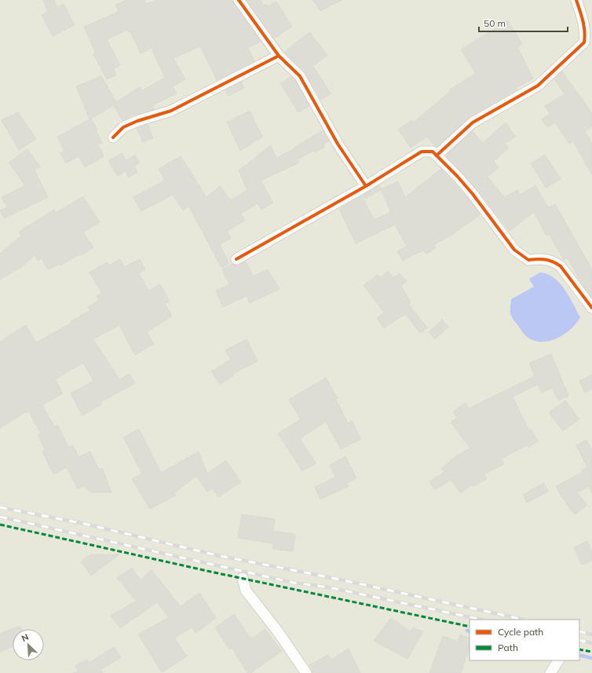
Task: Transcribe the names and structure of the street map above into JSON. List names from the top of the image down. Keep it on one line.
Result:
{"legend":["Cycle path","Path"],"scale_bar":"50 m","north":"top left"}
